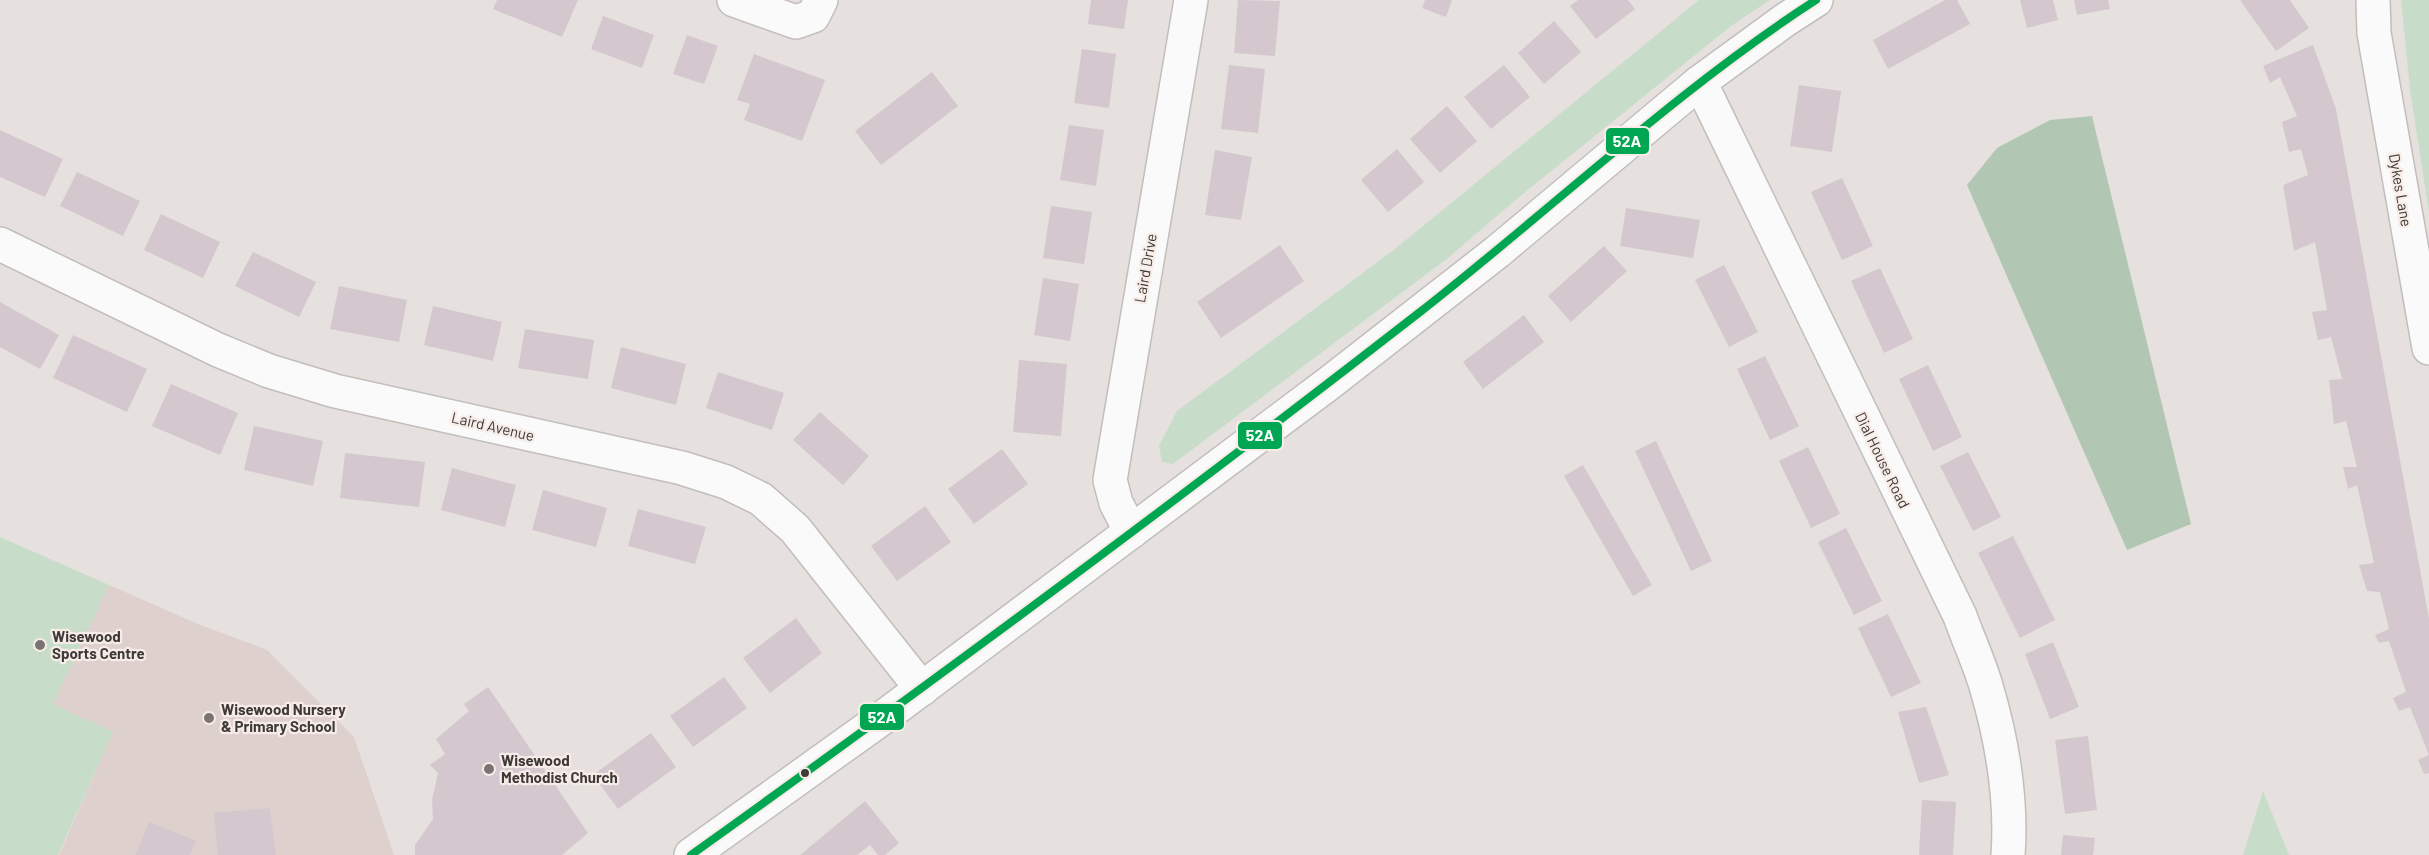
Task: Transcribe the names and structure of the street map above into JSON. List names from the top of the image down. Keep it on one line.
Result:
{"streets":{"street":["Dykes Lane","Laird Drive","Laird Avenue","Dial House Road"]},"places":["Wisewood Sports Centre","Wisewood Nursery & Primary School","Wisewood Methodist Church"],"lines":["transit line 52A"]}
